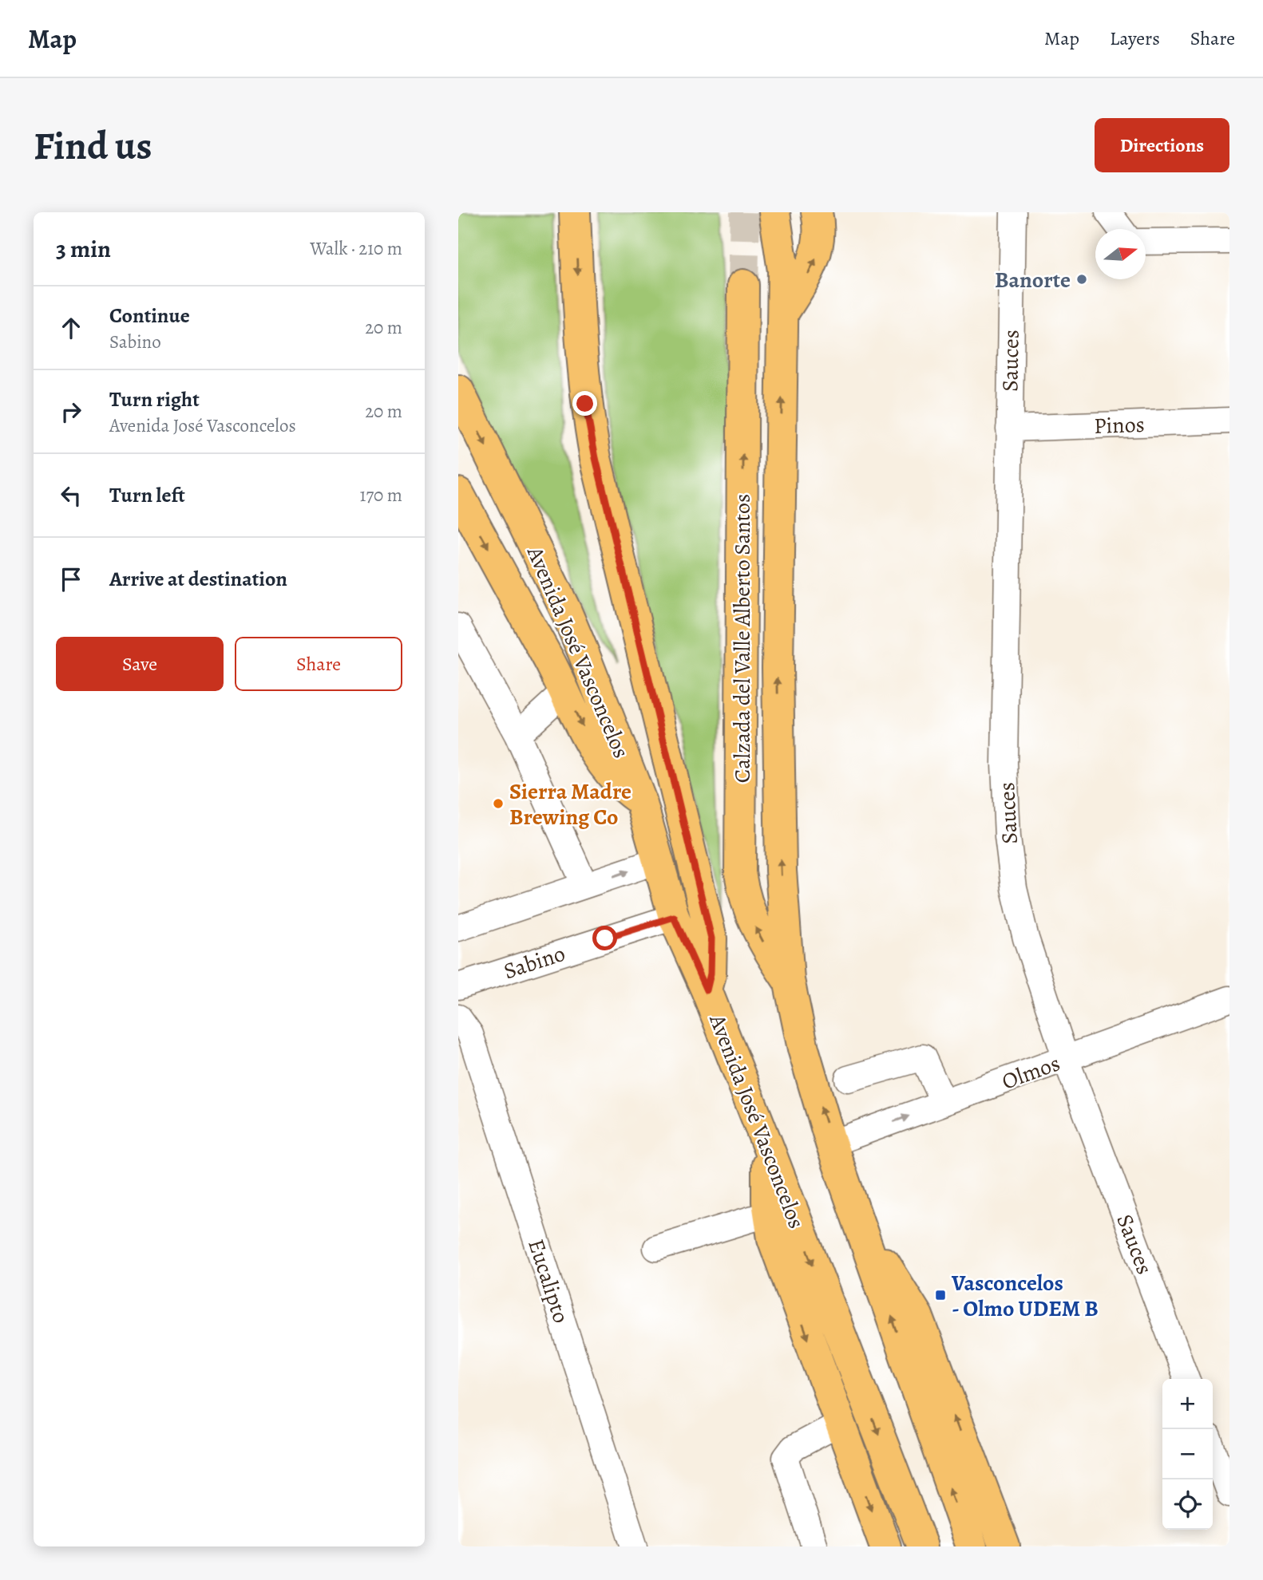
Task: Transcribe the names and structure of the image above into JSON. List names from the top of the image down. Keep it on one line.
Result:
{"streets":{"main road":["Calzada del Valle Alberto Santos","Avenida José Vasconcelos"],"street":["Sauces","Pinos","Sabino","Olmos","Eucalipto"]},"crossings":[["Sauces","Pinos"],["Sauces","Olmos"],["Avenida José Vasconcelos","Sabino"]],"places":{"other":["Banorte","Sierra Madre Brewing Co"],"transit":["Vasconcelos - Olmo UDEM B"]},"north":"right","page":{"header":"Map","nav":["Map","Layers","Share"],"buttons":["Directions",["Save","Share"]],"title":"Find us","heading":["3 min","Walk · 210 m"],"list":[["Continue","Sabino","20 m"],["Turn right","Avenida José Vasconcelos","20 m"],["Turn left","170 m"],"Arrive at destination"],"map_buttons":["+","−"]}}
